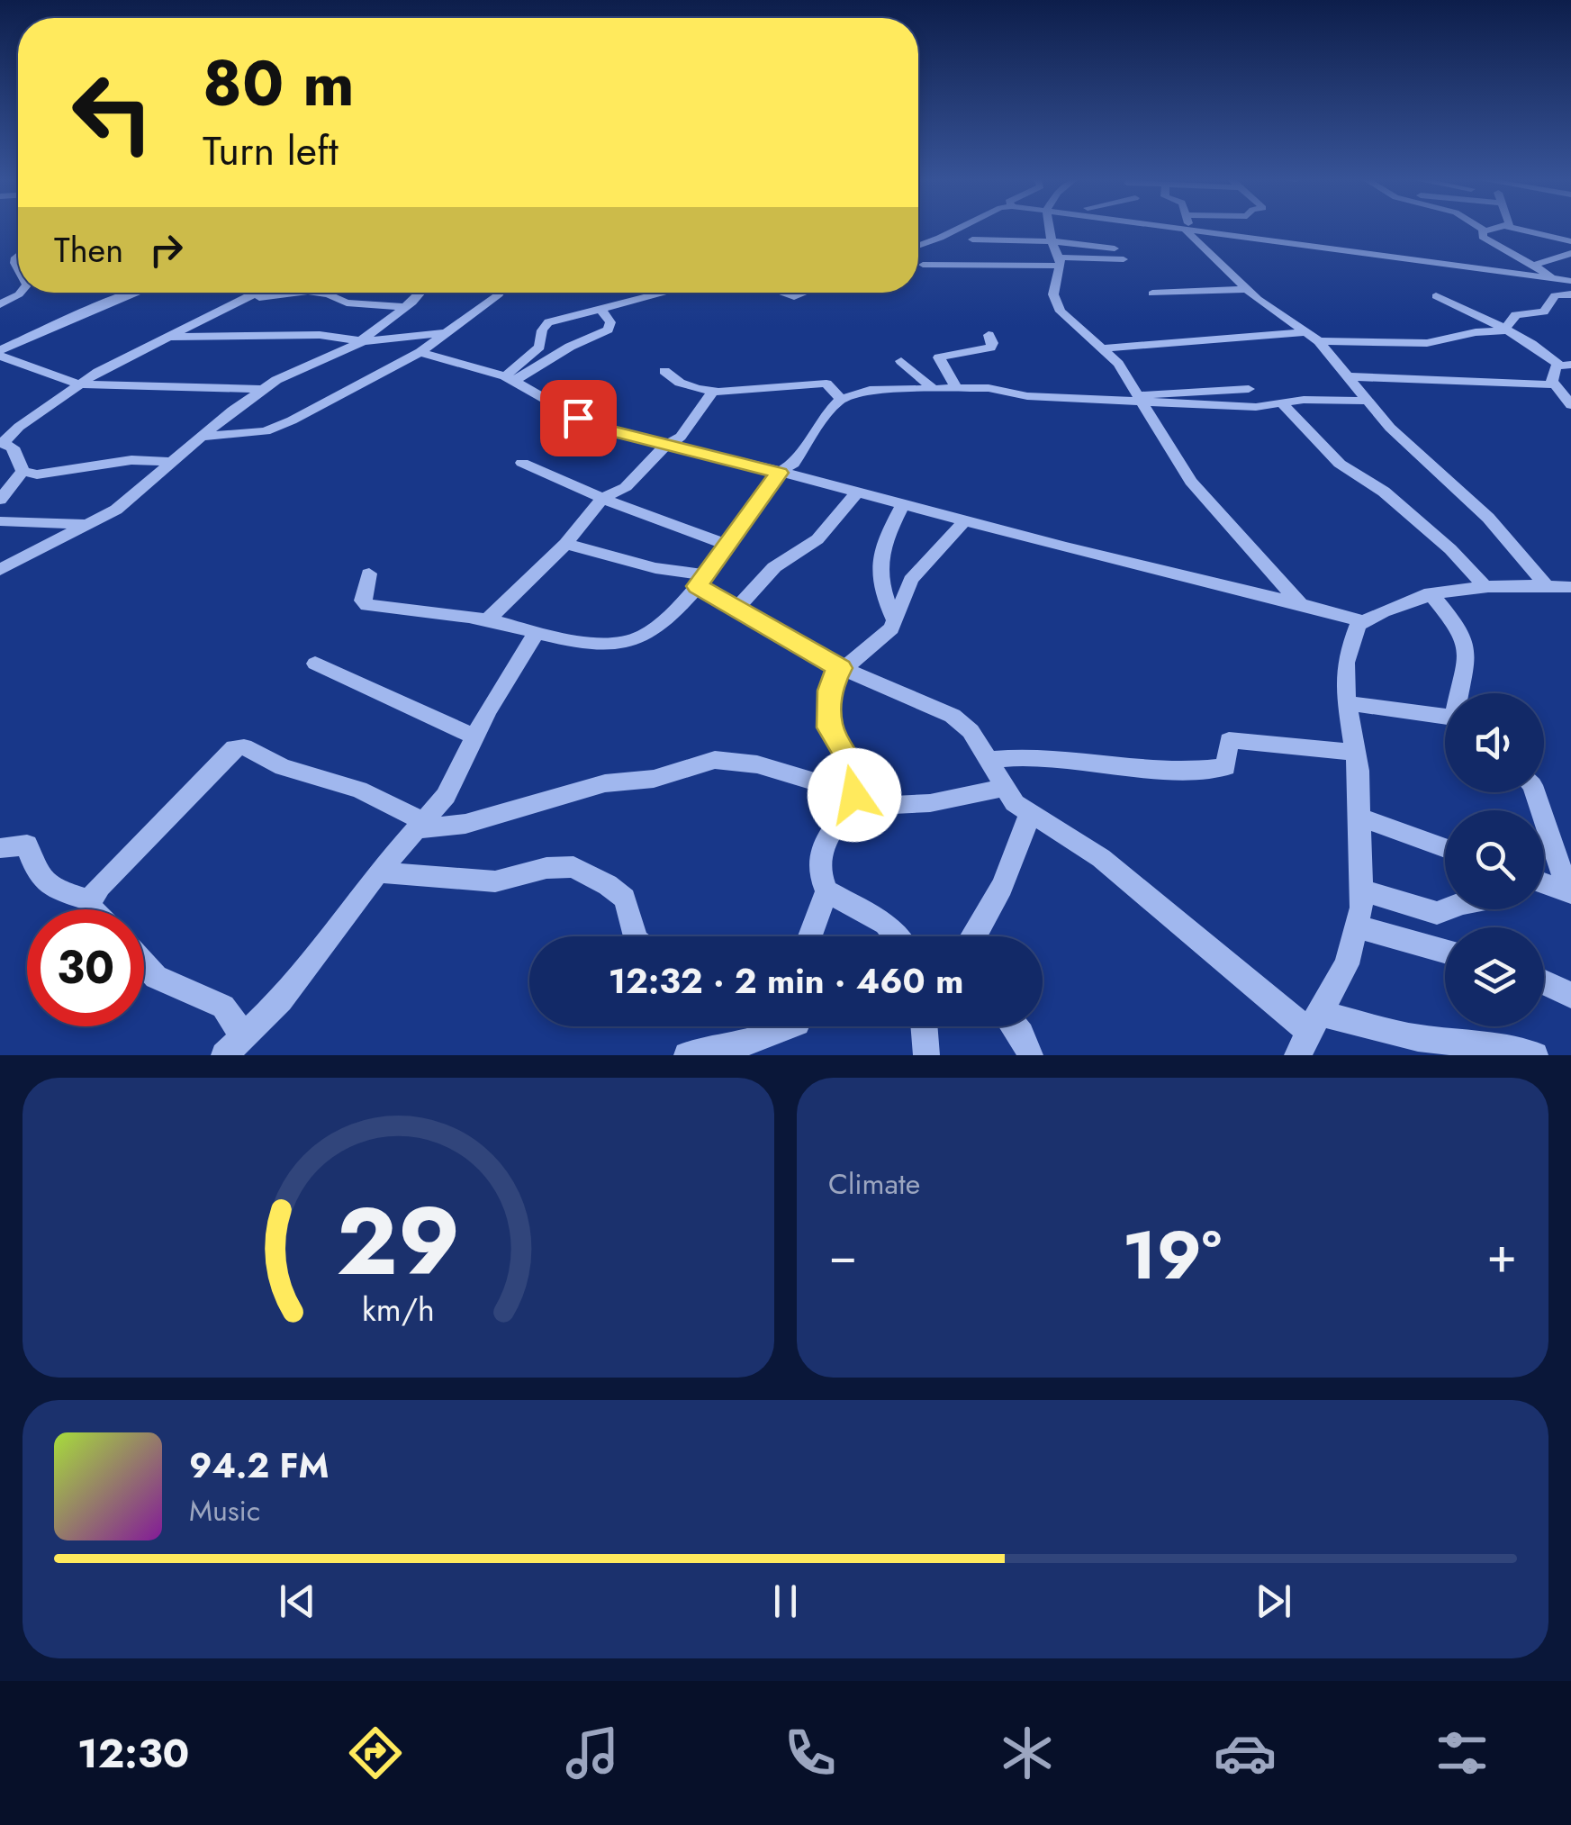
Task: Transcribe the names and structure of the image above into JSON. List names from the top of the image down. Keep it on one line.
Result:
{"page":{"turn":["80 m","Turn left"],"then":"Then","limit":"30","trip":"12:32 · 2 min · 460 m","tile":"Climate","heat":["−","19°","+"],"song":["94.2 FM","Music"],"tabs":"12:30","gauge":["29","km/h"]}}
